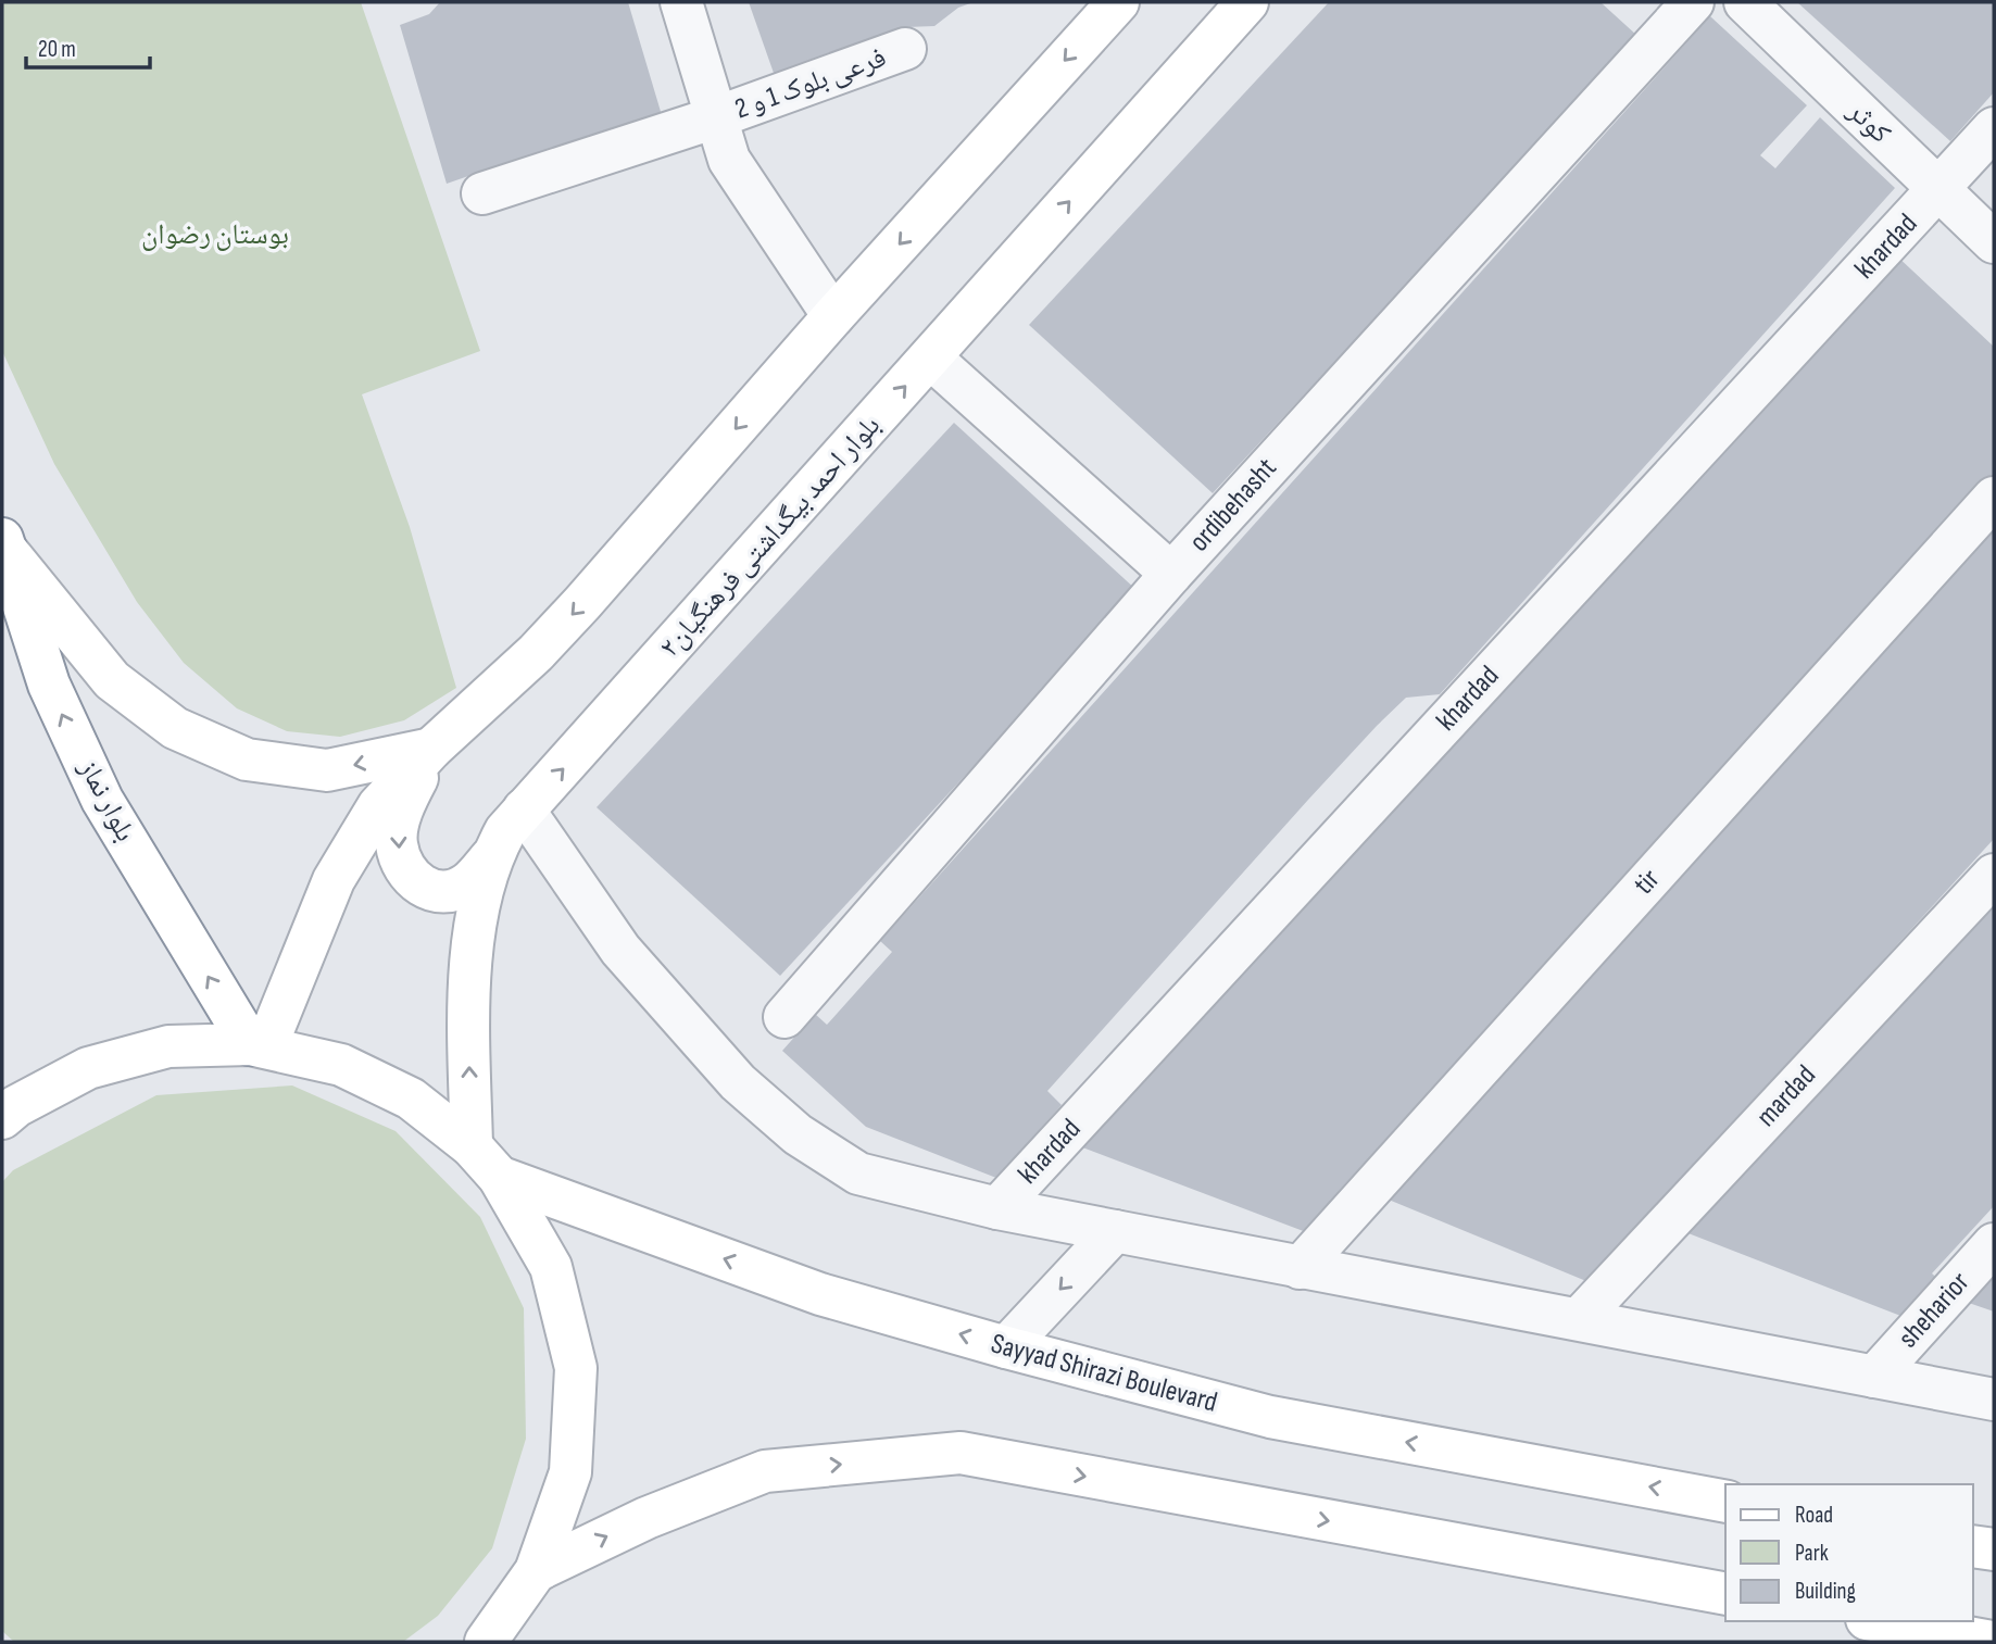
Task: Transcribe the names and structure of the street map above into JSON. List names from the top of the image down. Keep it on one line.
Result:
{"streets":{"main road":["بلوار احمد بیگداشتی فرهنگیان۲","بلوار نماز","Sayyad Shirazi Boulevard"],"street":["فرعی بلوک 1 و 2","کوثر","khardad","ordibehasht","tir","mardad","sheharior"]},"crossings":[["کوثر","khardad"]],"one_way":["بلوار نماز"],"parks":["بوستان رضوان"],"legend":["Road","Park","Building"],"scale_bar":"20 m"}
